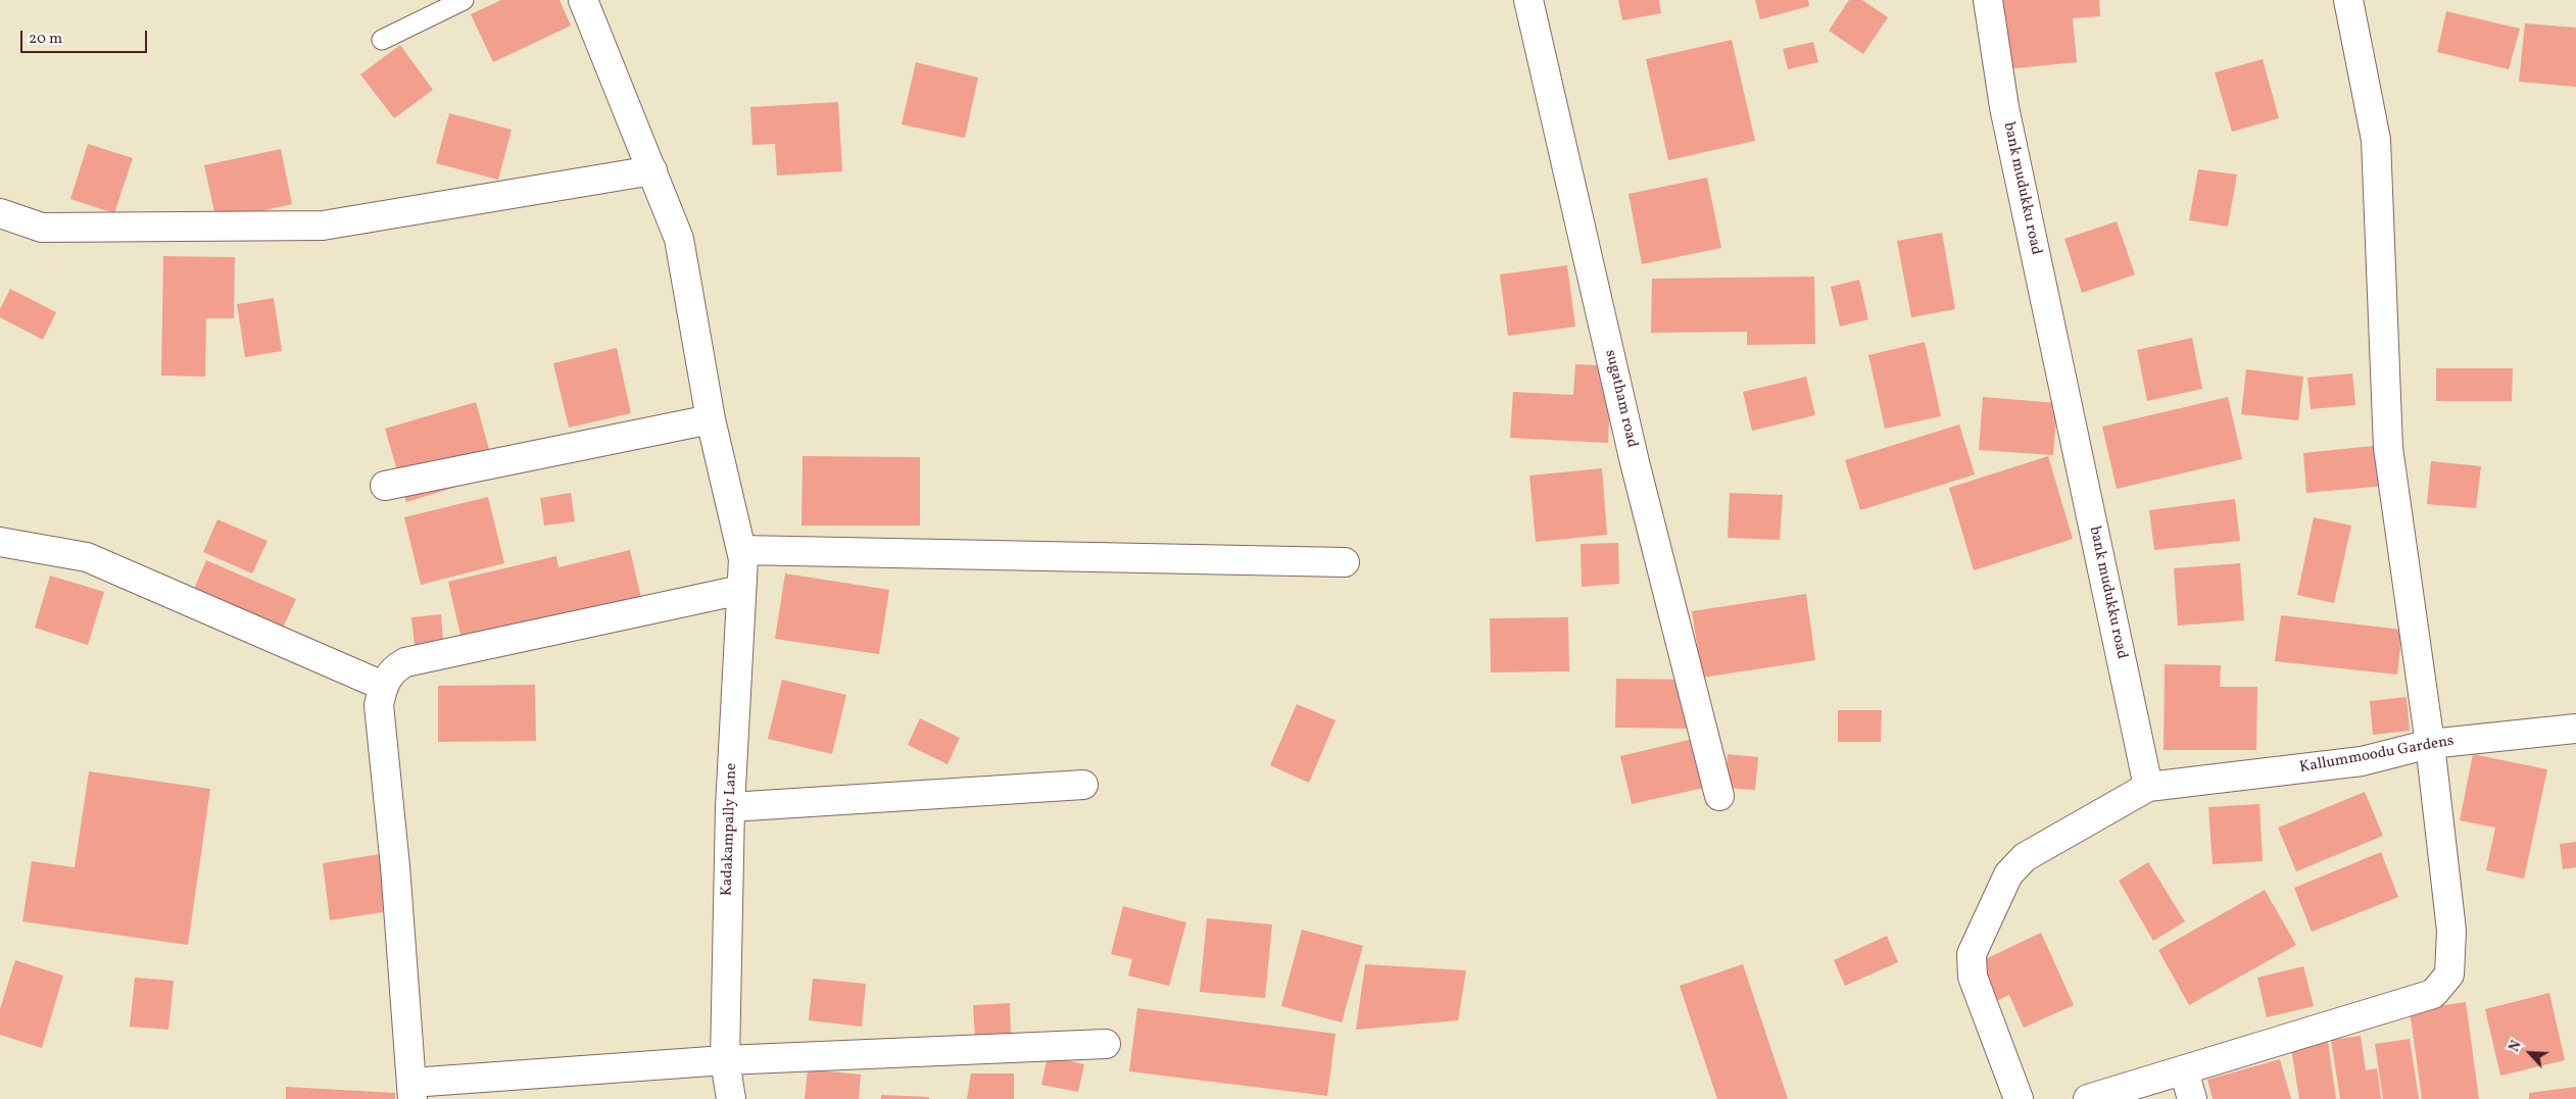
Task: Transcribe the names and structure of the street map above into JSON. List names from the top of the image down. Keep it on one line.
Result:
{"streets":{"street":["bank mudukku road","sugatham road","Kallummoodu Gardens","Kadakampally Lane"]},"crossings":[["bank mudukku road","Kallummoodu Gardens"]],"scale_bar":"20 m","north":"top left"}
